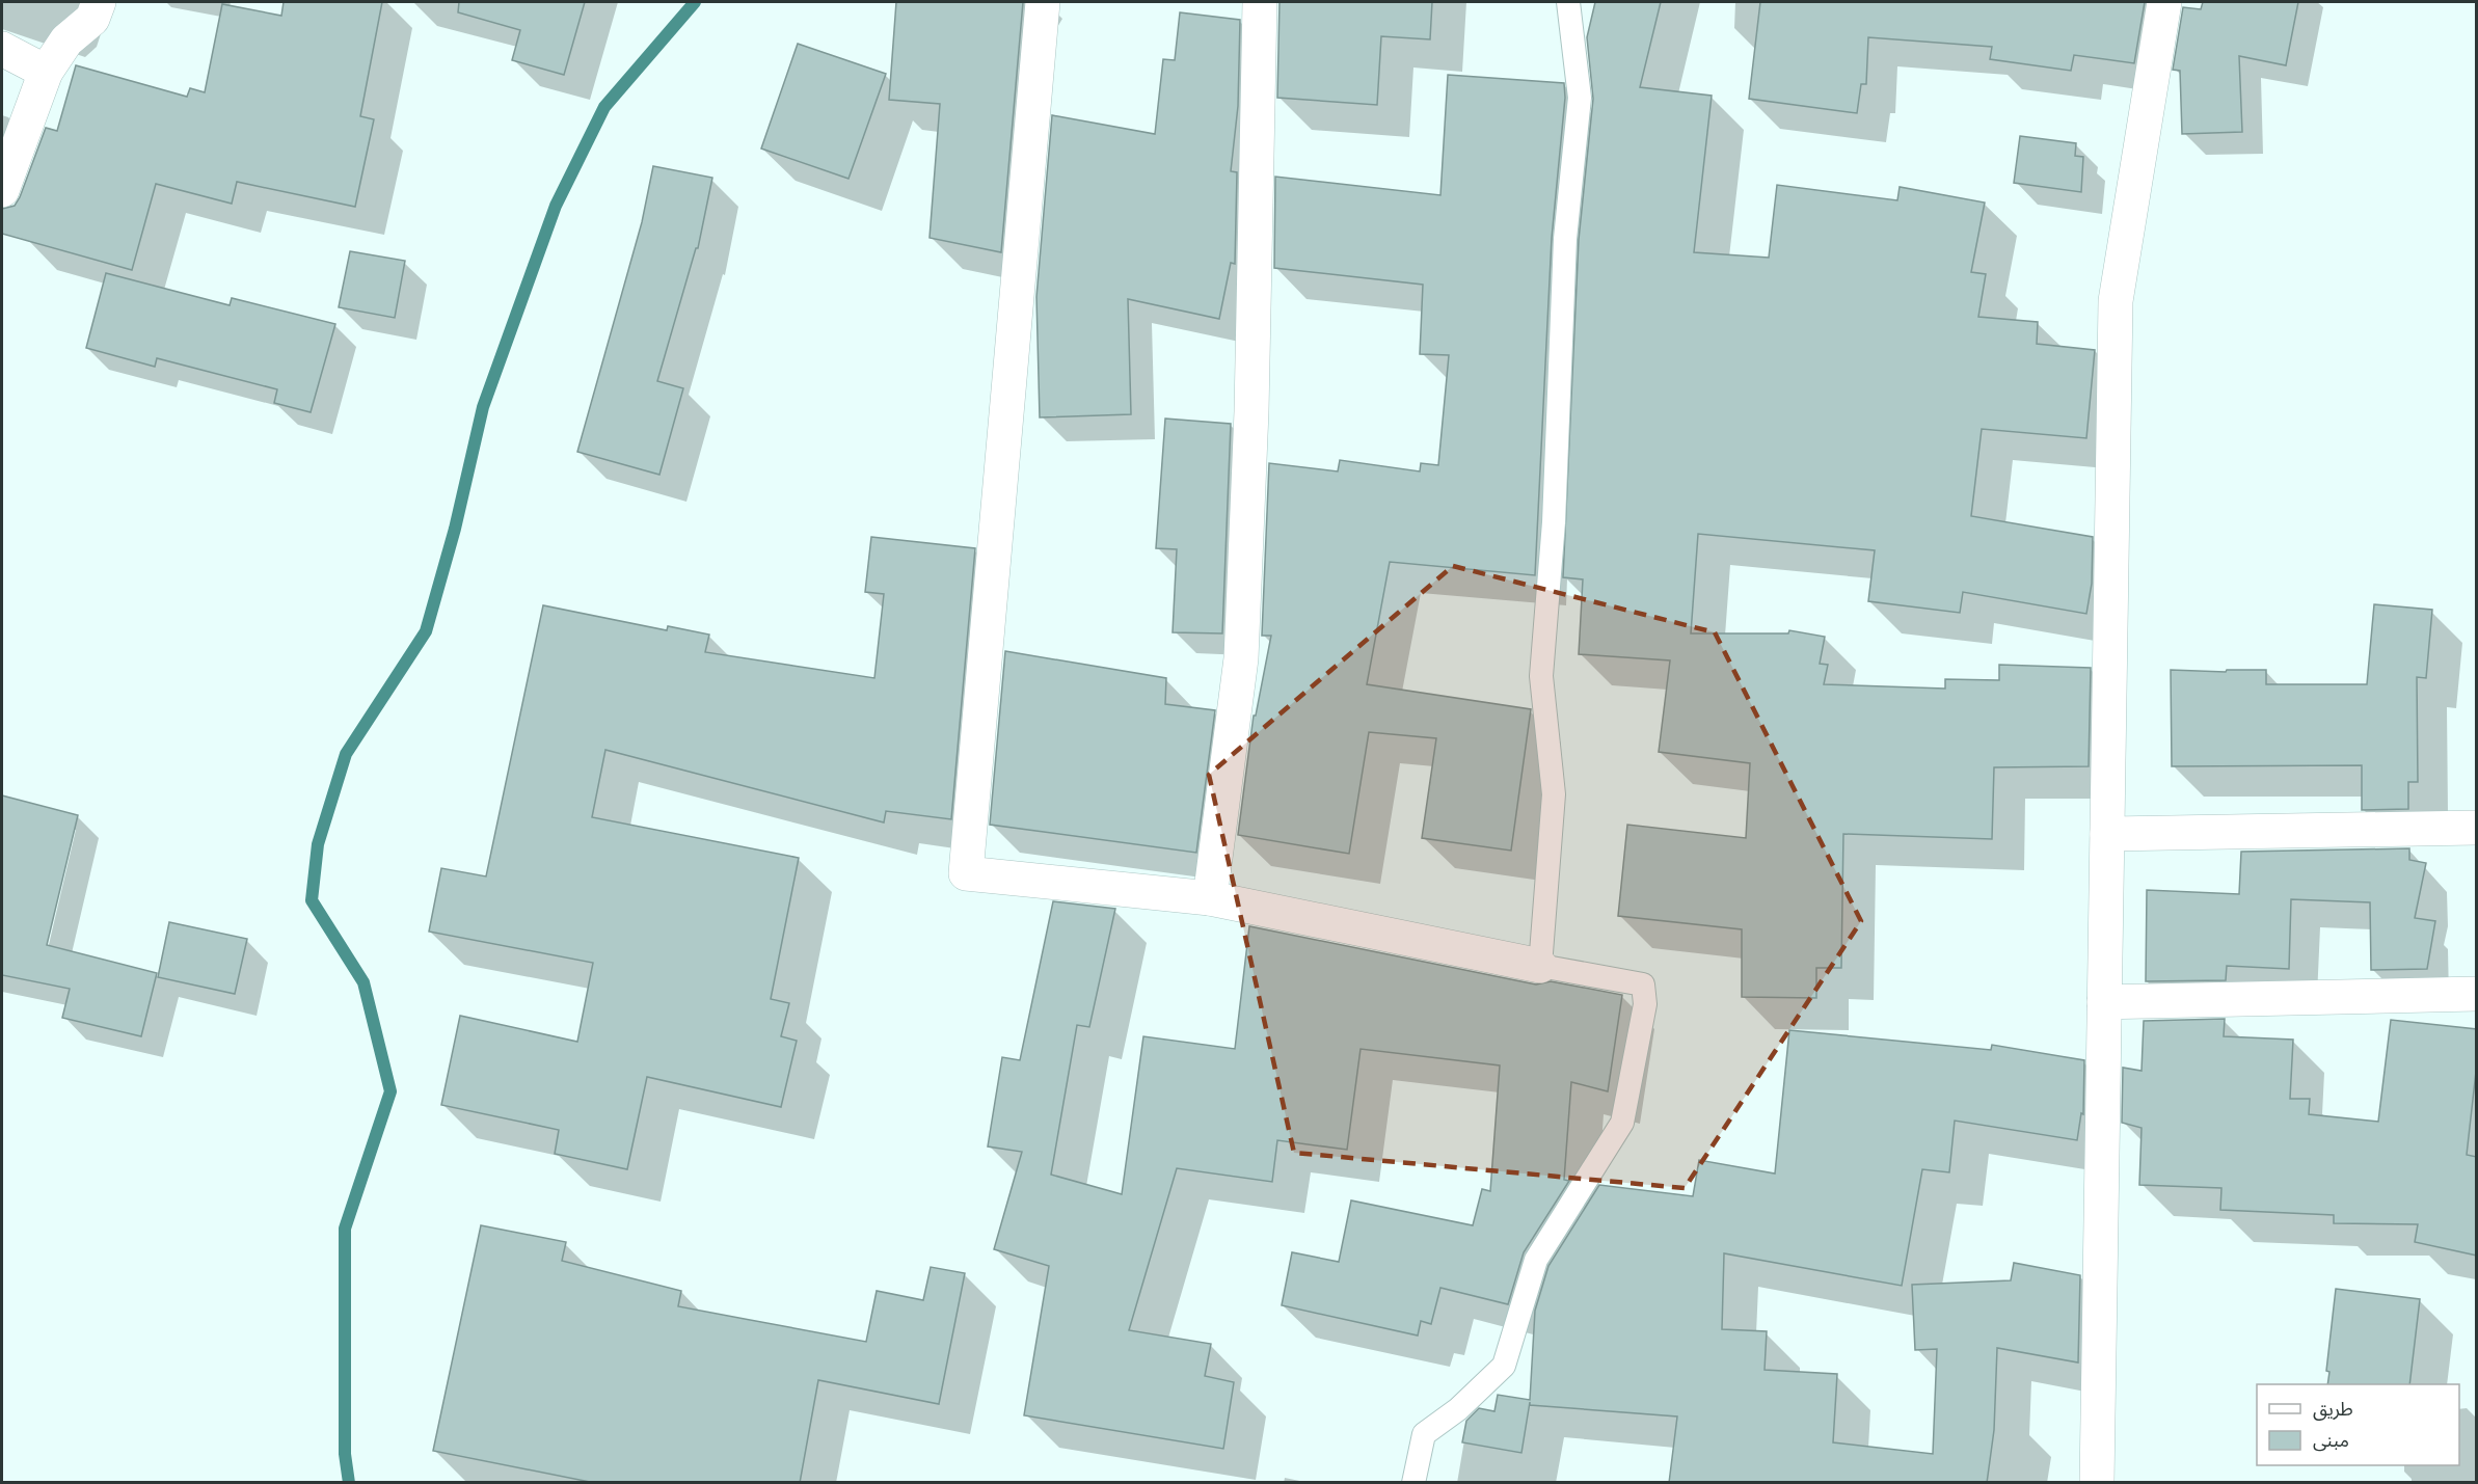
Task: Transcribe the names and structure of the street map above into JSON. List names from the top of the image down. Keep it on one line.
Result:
{"legend":["طريق","مبنى"]}
